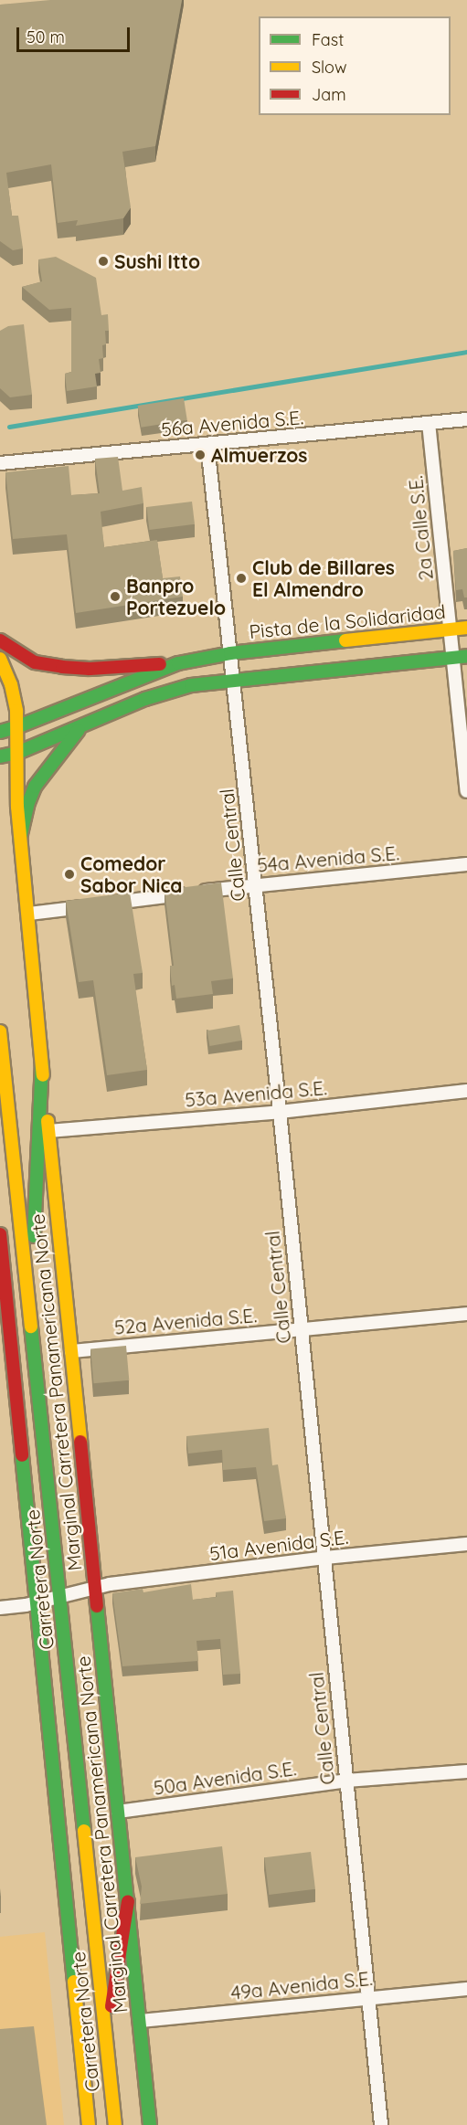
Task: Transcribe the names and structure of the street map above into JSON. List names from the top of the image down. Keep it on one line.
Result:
{"streets":{"main road":["Pista de la Solidaridad","Marginal Carretera Panamericana Norte","Carretera Norte"],"street":["56a Avenida S.E.","2a Calle S.E.","Calle Central","54a Avenida S.E.","53a Avenida S.E.","52a Avenida S.E.","51a Avenida S.E.","50a Avenida S.E.","49a Avenida S.E."]},"crossings":[["56a Avenida S.E.","2a Calle S.E."],["56a Avenida S.E.","Calle Central"],["2a Calle S.E.","Pista de la Solidaridad"],["Pista de la Solidaridad","Calle Central"],["Calle Central","54a Avenida S.E."],["Calle Central","53a Avenida S.E."],["Calle Central","52a Avenida S.E."],["Calle Central","51a Avenida S.E."],["Calle Central","50a Avenida S.E."],["Calle Central","49a Avenida S.E."],["54a Avenida S.E.","Marginal Carretera Panamericana Norte"],["53a Avenida S.E.","Marginal Carretera Panamericana Norte"],["52a Avenida S.E.","Marginal Carretera Panamericana Norte"],["Marginal Carretera Panamericana Norte","51a Avenida S.E."],["Marginal Carretera Panamericana Norte","50a Avenida S.E."],["Marginal Carretera Panamericana Norte","49a Avenida S.E."],["51a Avenida S.E.","Carretera Norte"]],"places":["Sushi Itto","Almuerzos","Club de Billares El Almendro","Banpro Portezuelo","Comedor Sabor Nica"],"legend":["Fast","Slow","Jam"],"scale_bar":"50 m"}
